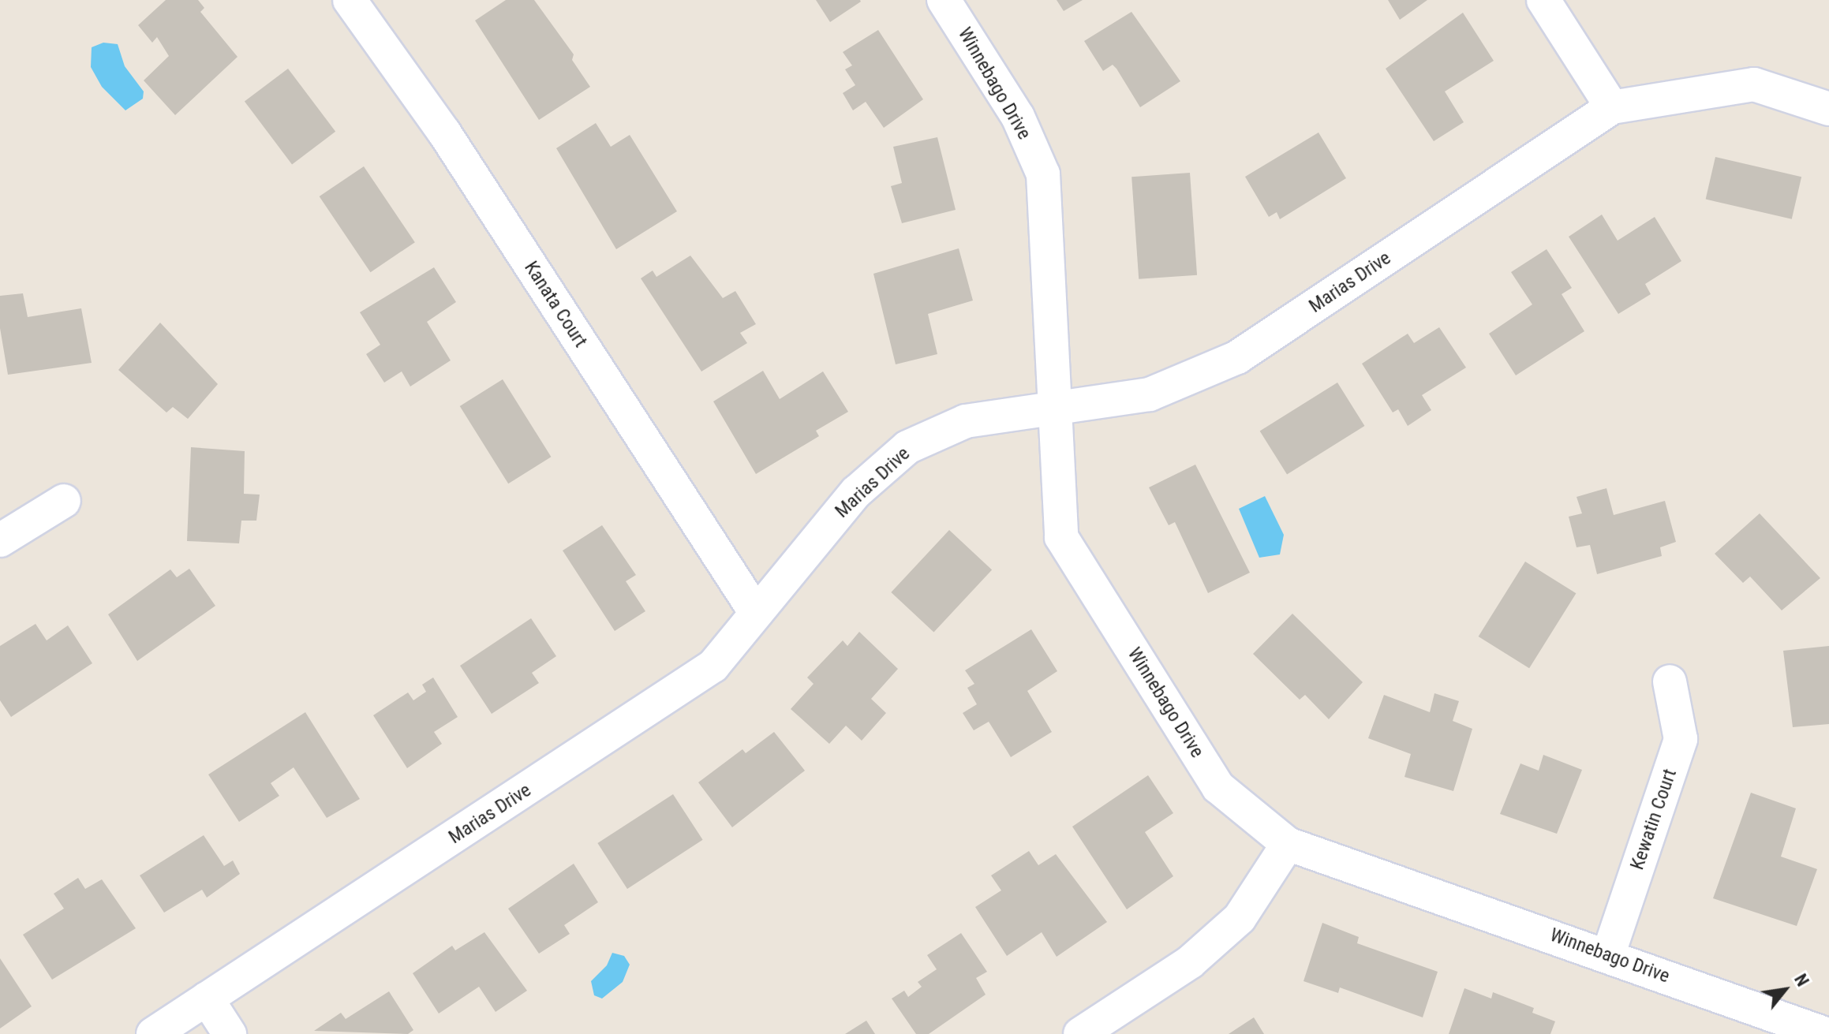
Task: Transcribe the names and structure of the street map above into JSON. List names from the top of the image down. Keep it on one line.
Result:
{"streets":{"street":["Winnebago Drive","Marias Drive","Kanata Court","Kewatin Court"]},"crossings":[["Winnebago Drive","Marias Drive"],["Winnebago Drive","Kewatin Court"],["Marias Drive","Kanata Court"]],"north":"top right"}
